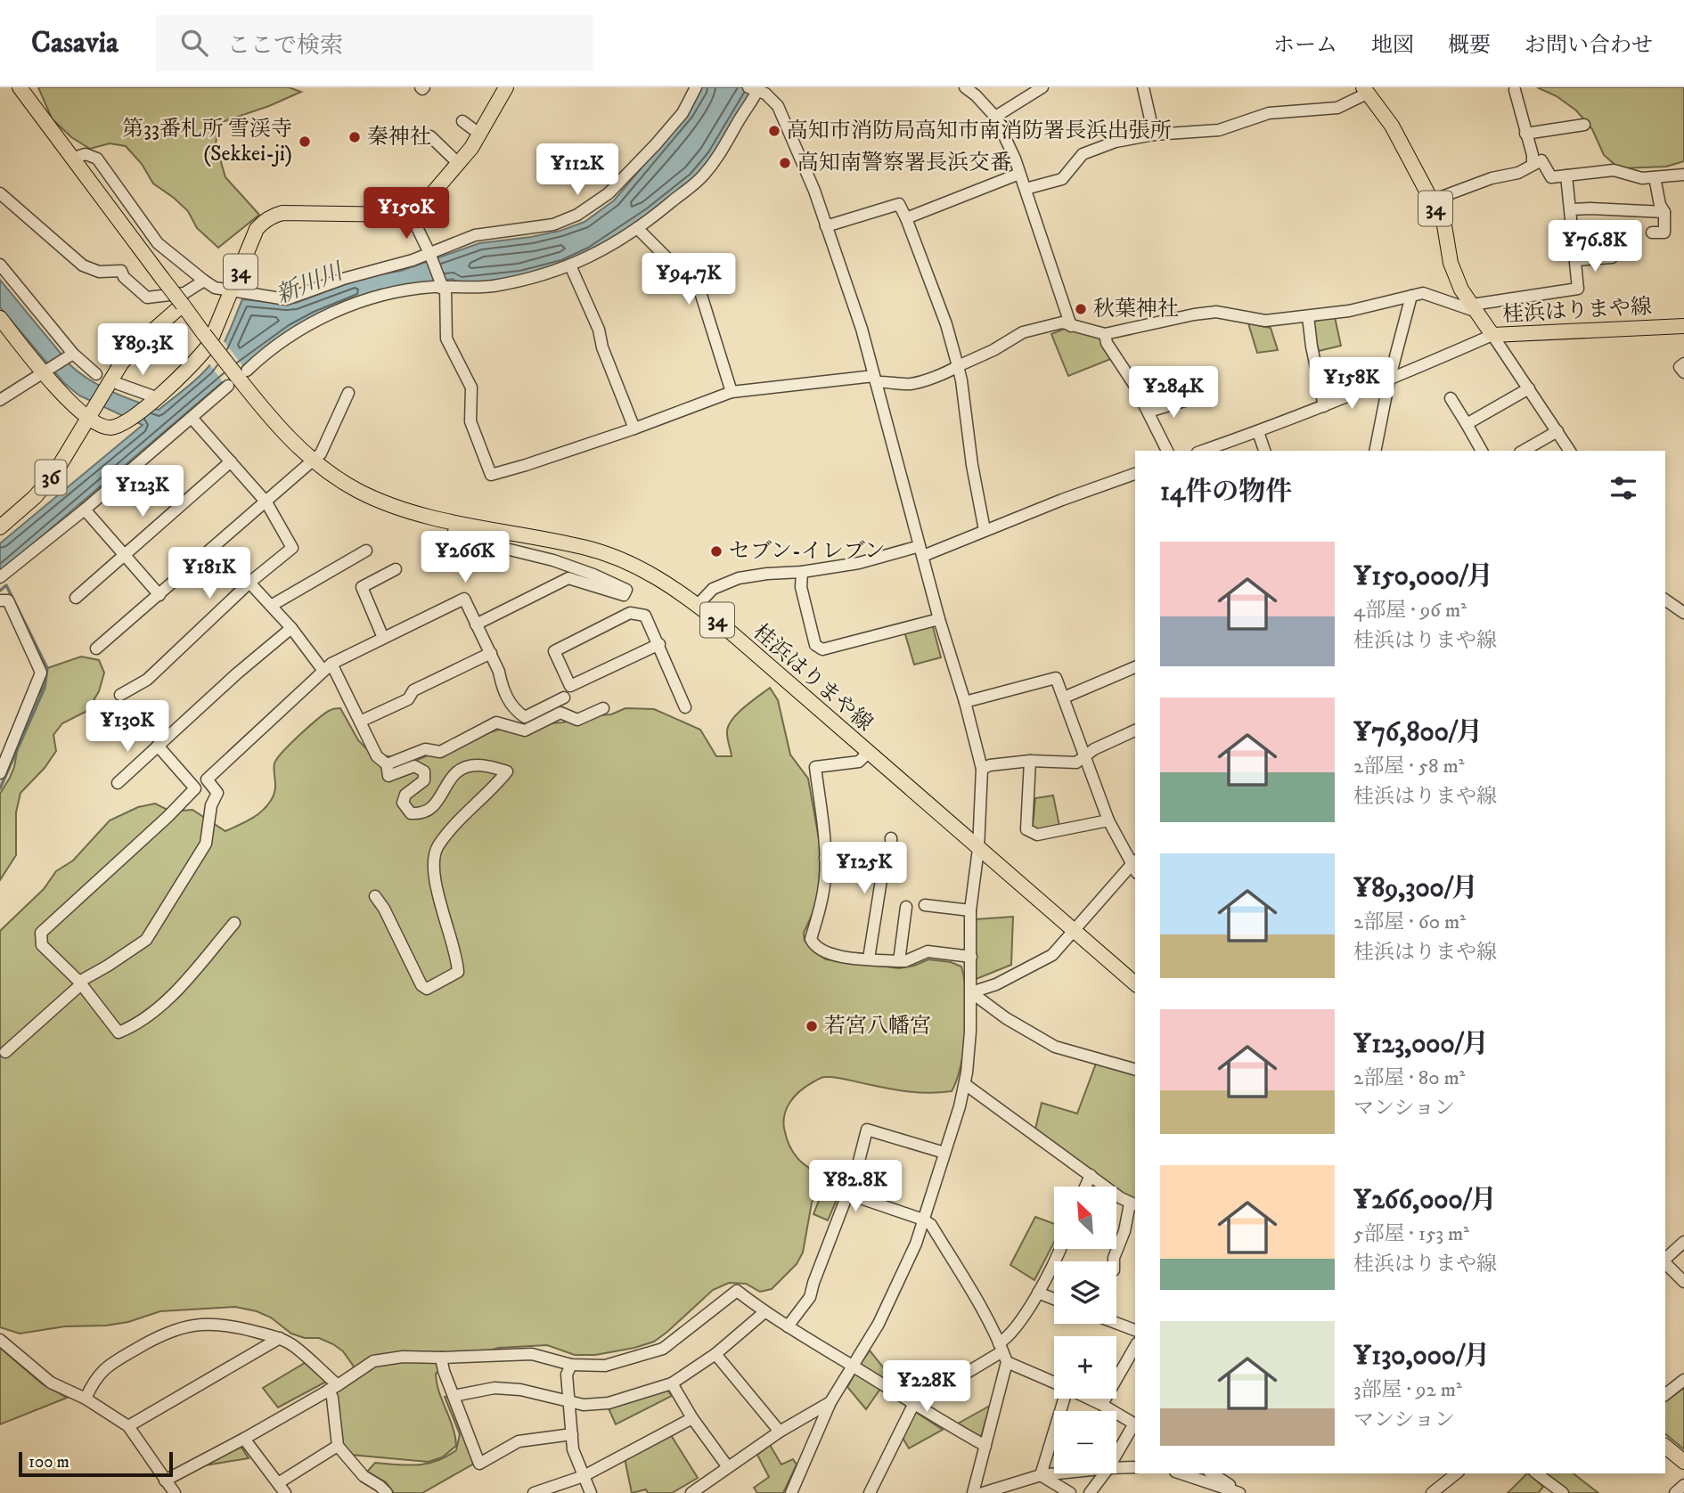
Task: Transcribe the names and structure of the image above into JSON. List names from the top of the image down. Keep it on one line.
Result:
{"streets":{"main road":["34","桂浜はりまや線","36"]},"crossings":[["34","36"],["桂浜はりまや線","36"]],"water":["新川川"],"places":["高知市消防局高知市南消防署長浜出張所","秦神社","第33番札所 雪渓寺 (Sekkei-ji)","高知南警察署長浜交番","秋葉神社","セブン-イレブン","若宮八幡宮"],"scale_bar":"100 m","north":"top left","page":{"header":"Casavia","search":"ここで検索","nav":["ホーム","地図","概要","お問い合わせ"],"price":["¥112K","¥150K","¥76.8K","¥94.7K","¥89.3K","¥158K","¥284K","¥123K","¥266K","¥181K","¥130K","¥125K","¥82.8K","¥228K"],"heading":"14件の物件","list":[{"name":"¥150,000/月","note":"4部屋 · 96 m² · 桂浜はりまや線"},{"name":"¥76,800/月","note":"2部屋 · 58 m² · 桂浜はりまや線"},{"name":"¥89,300/月","note":"2部屋 · 60 m² · 桂浜はりまや線"},{"name":"¥123,000/月","note":"2部屋 · 80 m² · マンション"},{"name":"¥266,000/月","note":"5部屋 · 153 m² · 桂浜はりまや線"},{"name":"¥130,000/月","note":"3部屋 · 92 m² · マンション"}],"map_buttons":["+","−"],"scale":"100 m"}}
